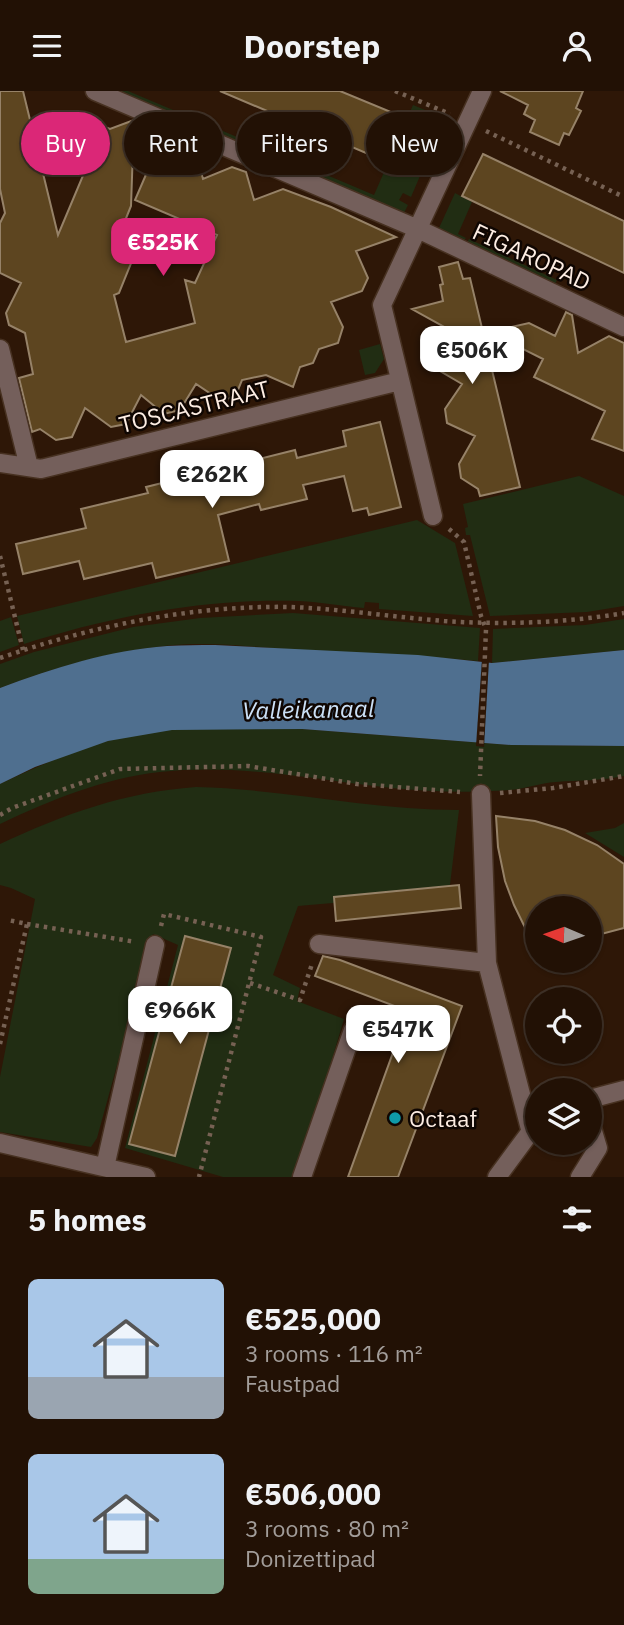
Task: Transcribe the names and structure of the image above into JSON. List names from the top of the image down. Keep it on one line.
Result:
{"streets":{"street":["FIGAROPAD","TOSCASTRAAT"]},"water":["Valleikanaal"],"places":["Octaaf"],"north":"left","page":{"header":"Doorstep","chip":["Buy","Rent","Filters","New"],"price":["€525K","€506K","€262K","€966K","€547K"],"heading":"5 homes","list":[{"name":"€525,000","note":"3 rooms · 116 m² · Faustpad"},{"name":"€506,000","note":"3 rooms · 80 m² · Donizettipad"}]}}
